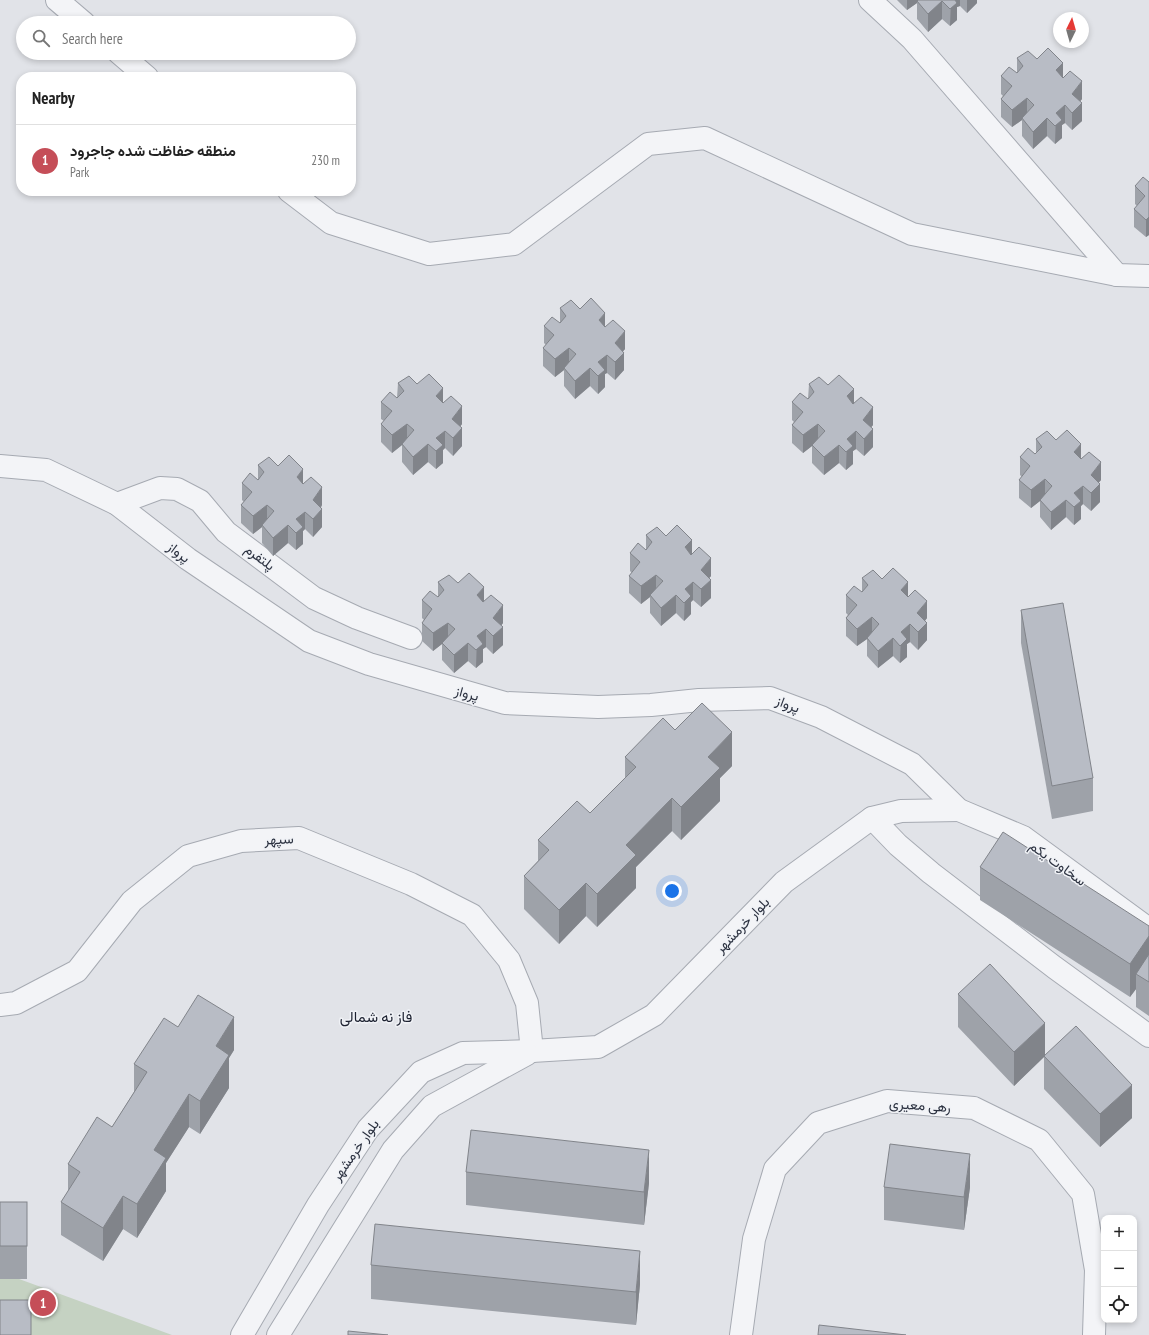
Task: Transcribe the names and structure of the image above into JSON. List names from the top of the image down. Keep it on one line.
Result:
{"streets":{"street":["پرواز","پلتفرم","سپهر","سخاوت یکم","بلوار خرمشهر","رهی معیری"]},"crossings":[["پرواز","پلتفرم"],["پرواز","سخاوت یکم"],["پرواز","بلوار خرمشهر"],["سپهر","بلوار خرمشهر"],["سخاوت یکم","بلوار خرمشهر"]],"districts":["فاز نه شمالی"],"north":"top","page":{"search":"Search here","heading":"Nearby","list":[{"mark":"1","name":"منطقه حفاظت شده جاجرود","note":"Park","value":"230 m"}],"map_buttons":["+","−"],"pins":"1"}}
